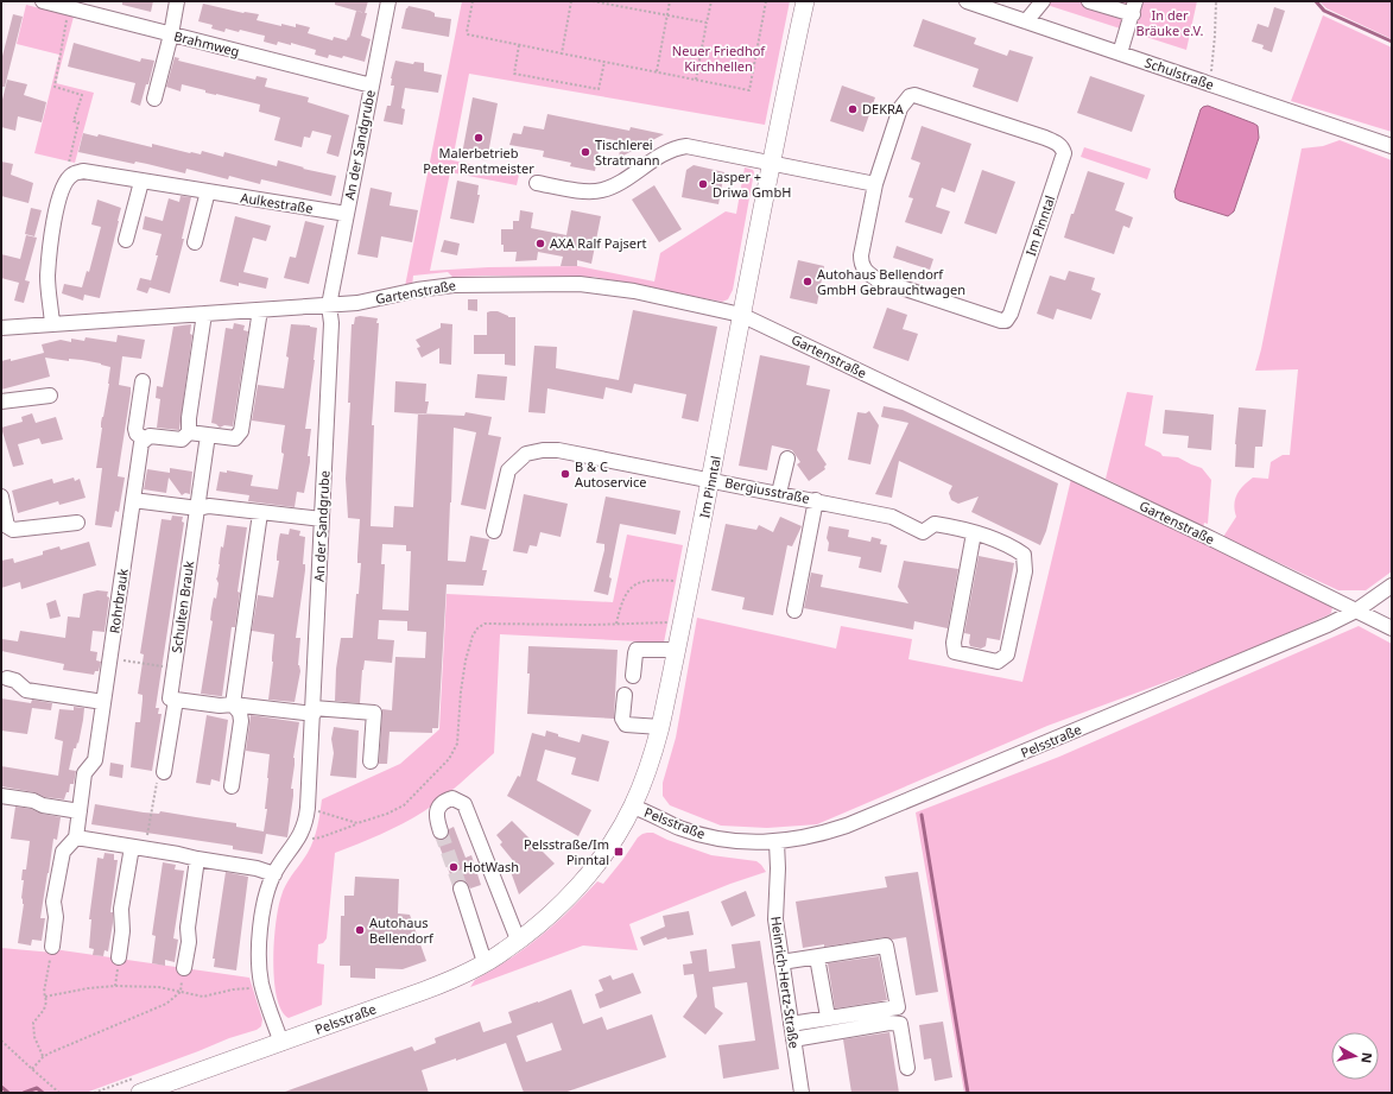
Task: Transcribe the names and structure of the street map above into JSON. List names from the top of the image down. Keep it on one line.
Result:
{"streets":{"main road":["Im Pinntal","Pelsstraße"],"street":["Brahmweg","Schulstraße","An der Sandgrube","Aulkestraße","Gartenstraße","Bergiusstraße","Rohrbrauk","Schulten Brauk","Heinrich-Hertz-Straße"]},"crossings":[["Brahmweg","An der Sandgrube"],["An der Sandgrube","Aulkestraße"],["An der Sandgrube","Gartenstraße"],["An der Sandgrube","Pelsstraße"],["Im Pinntal","Gartenstraße"],["Im Pinntal","Bergiusstraße"],["Im Pinntal","Pelsstraße"],["Gartenstraße","Pelsstraße"],["Pelsstraße","Heinrich-Hertz-Straße"]],"parks":["In der Bräuke e.V.","Neuer Friedhof Kirchhellen"],"places":{"other":["DEKRA","Malerbetrieb Peter Rentmeister","Tischlerei Stratmann","Jasper + Driwa GmbH","AXA Ralf Pajsert","Autohaus Bellendorf GmbH Gebrauchtwagen","B & C Autoservice","HotWash","Autohaus Bellendorf"],"transit":["Pelsstraße/Im Pinntal"]},"north":"right"}
